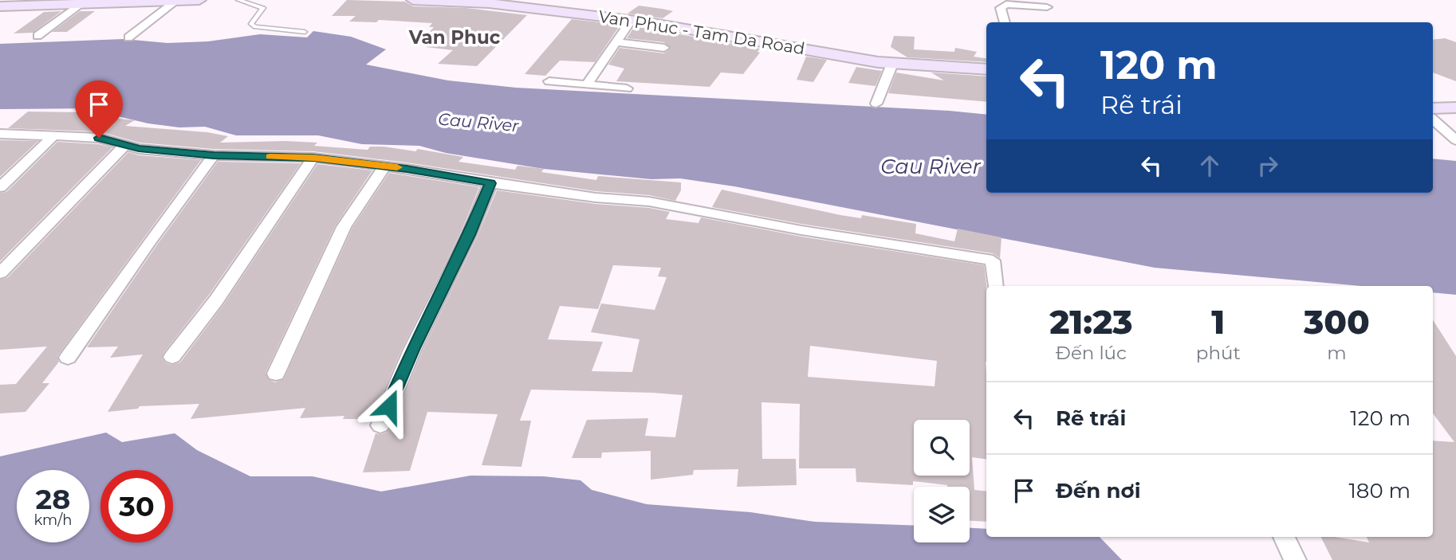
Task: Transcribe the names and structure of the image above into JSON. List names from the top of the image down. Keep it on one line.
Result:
{"streets":{"main road":["Van Phuc - Tam Da Road"]},"districts":["Van Phuc"],"water":["Cau River"],"page":{"turn":["120 m","Rẽ trái"],"eta":["21:23","Đến lúc","1","phút","300","m"],"list":[{"name":"Rẽ trái","value":"120 m"},{"name":"Đến nơi","value":"180 m"}],"speed":"28 km/h","limit":"30"}}
